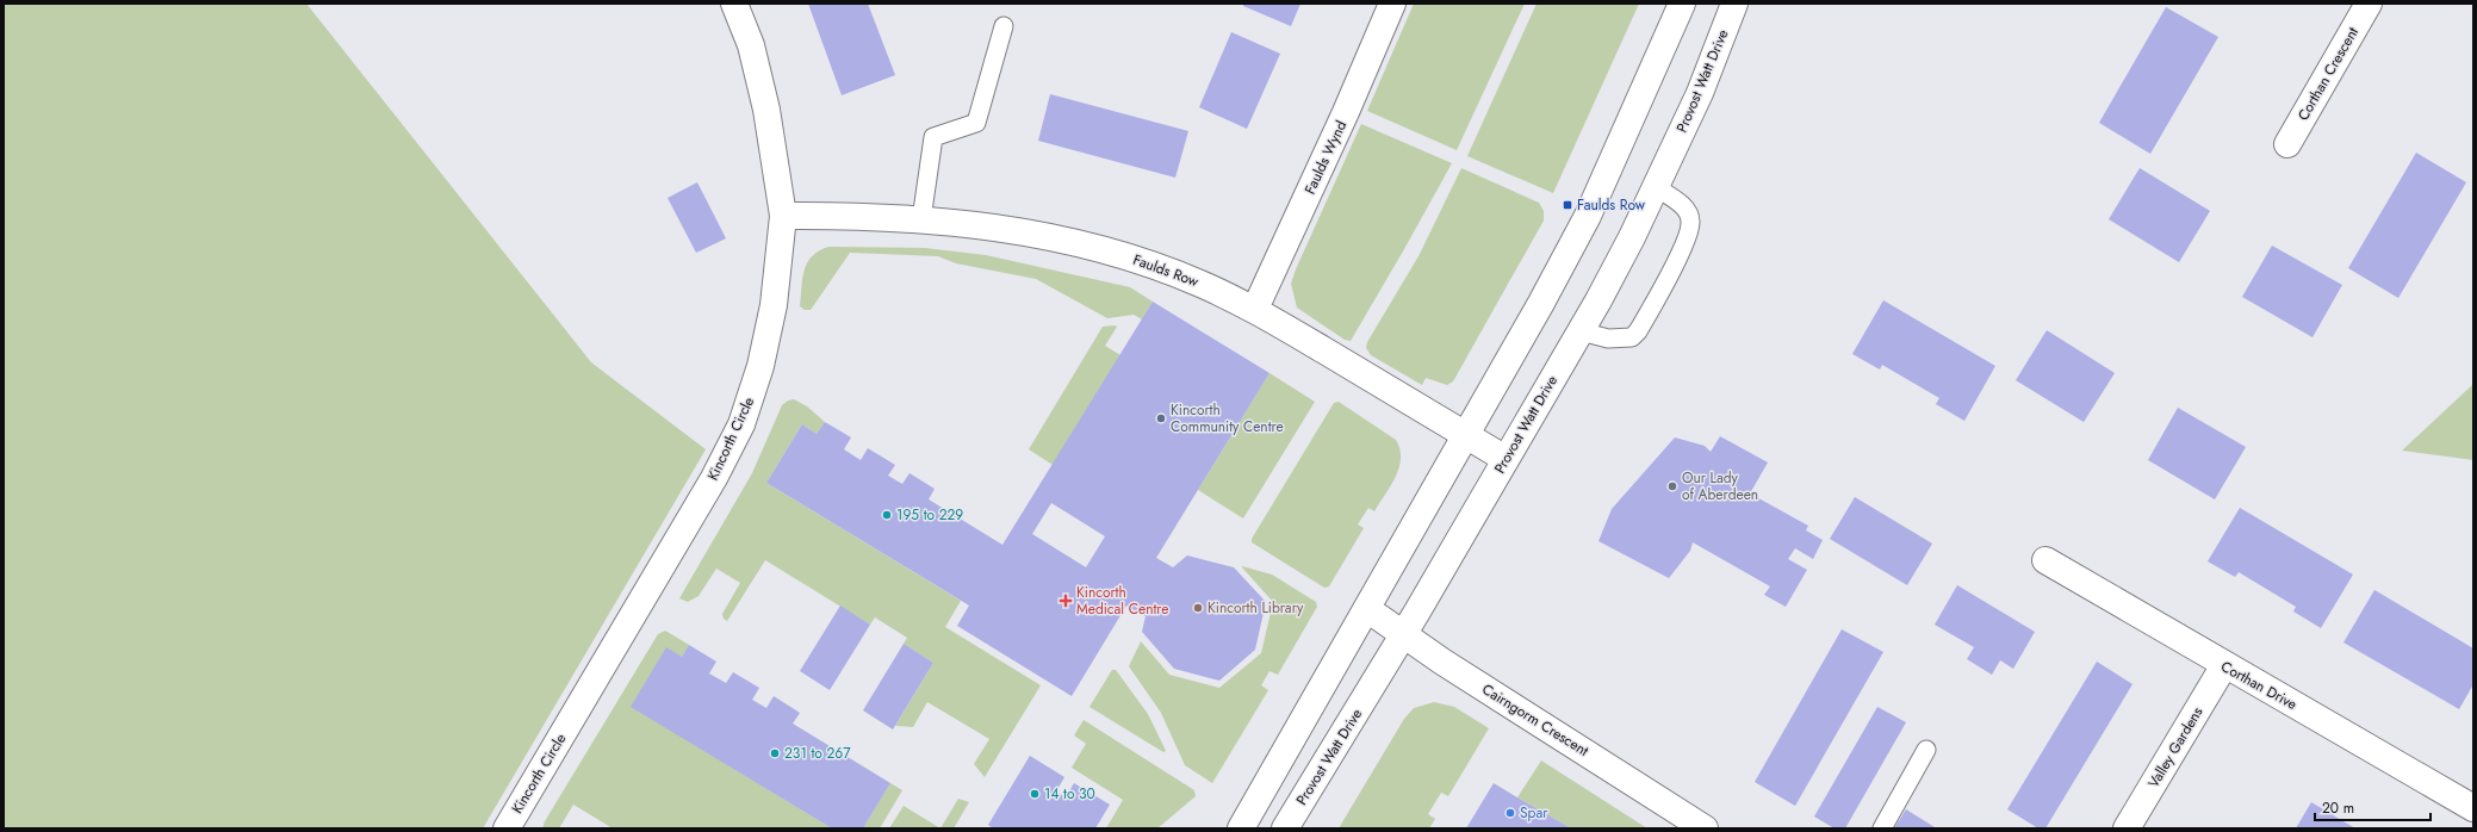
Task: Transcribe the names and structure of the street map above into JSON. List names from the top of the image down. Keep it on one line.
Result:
{"streets":{"street":["Corthan Crescent","Provost Watt Drive","Faulds Wynd","Faulds Row","Kincorth Circle","Corthan Drive","Cairngorm Crescent","Valley Gardens"]},"crossings":[["Provost Watt Drive","Faulds Row"],["Provost Watt Drive","Cairngorm Crescent"],["Faulds Wynd","Faulds Row"],["Faulds Row","Kincorth Circle"],["Corthan Drive","Valley Gardens"]],"places":{"transit":["Faulds Row"],"other":["Kincorth Community Centre","Our Lady of Aberdeen","195 to 229","Kincorth Library","231 to 267","14 to 30","Spar"],"health":["Kincorth Medical Centre"]},"scale_bar":"20 m"}
